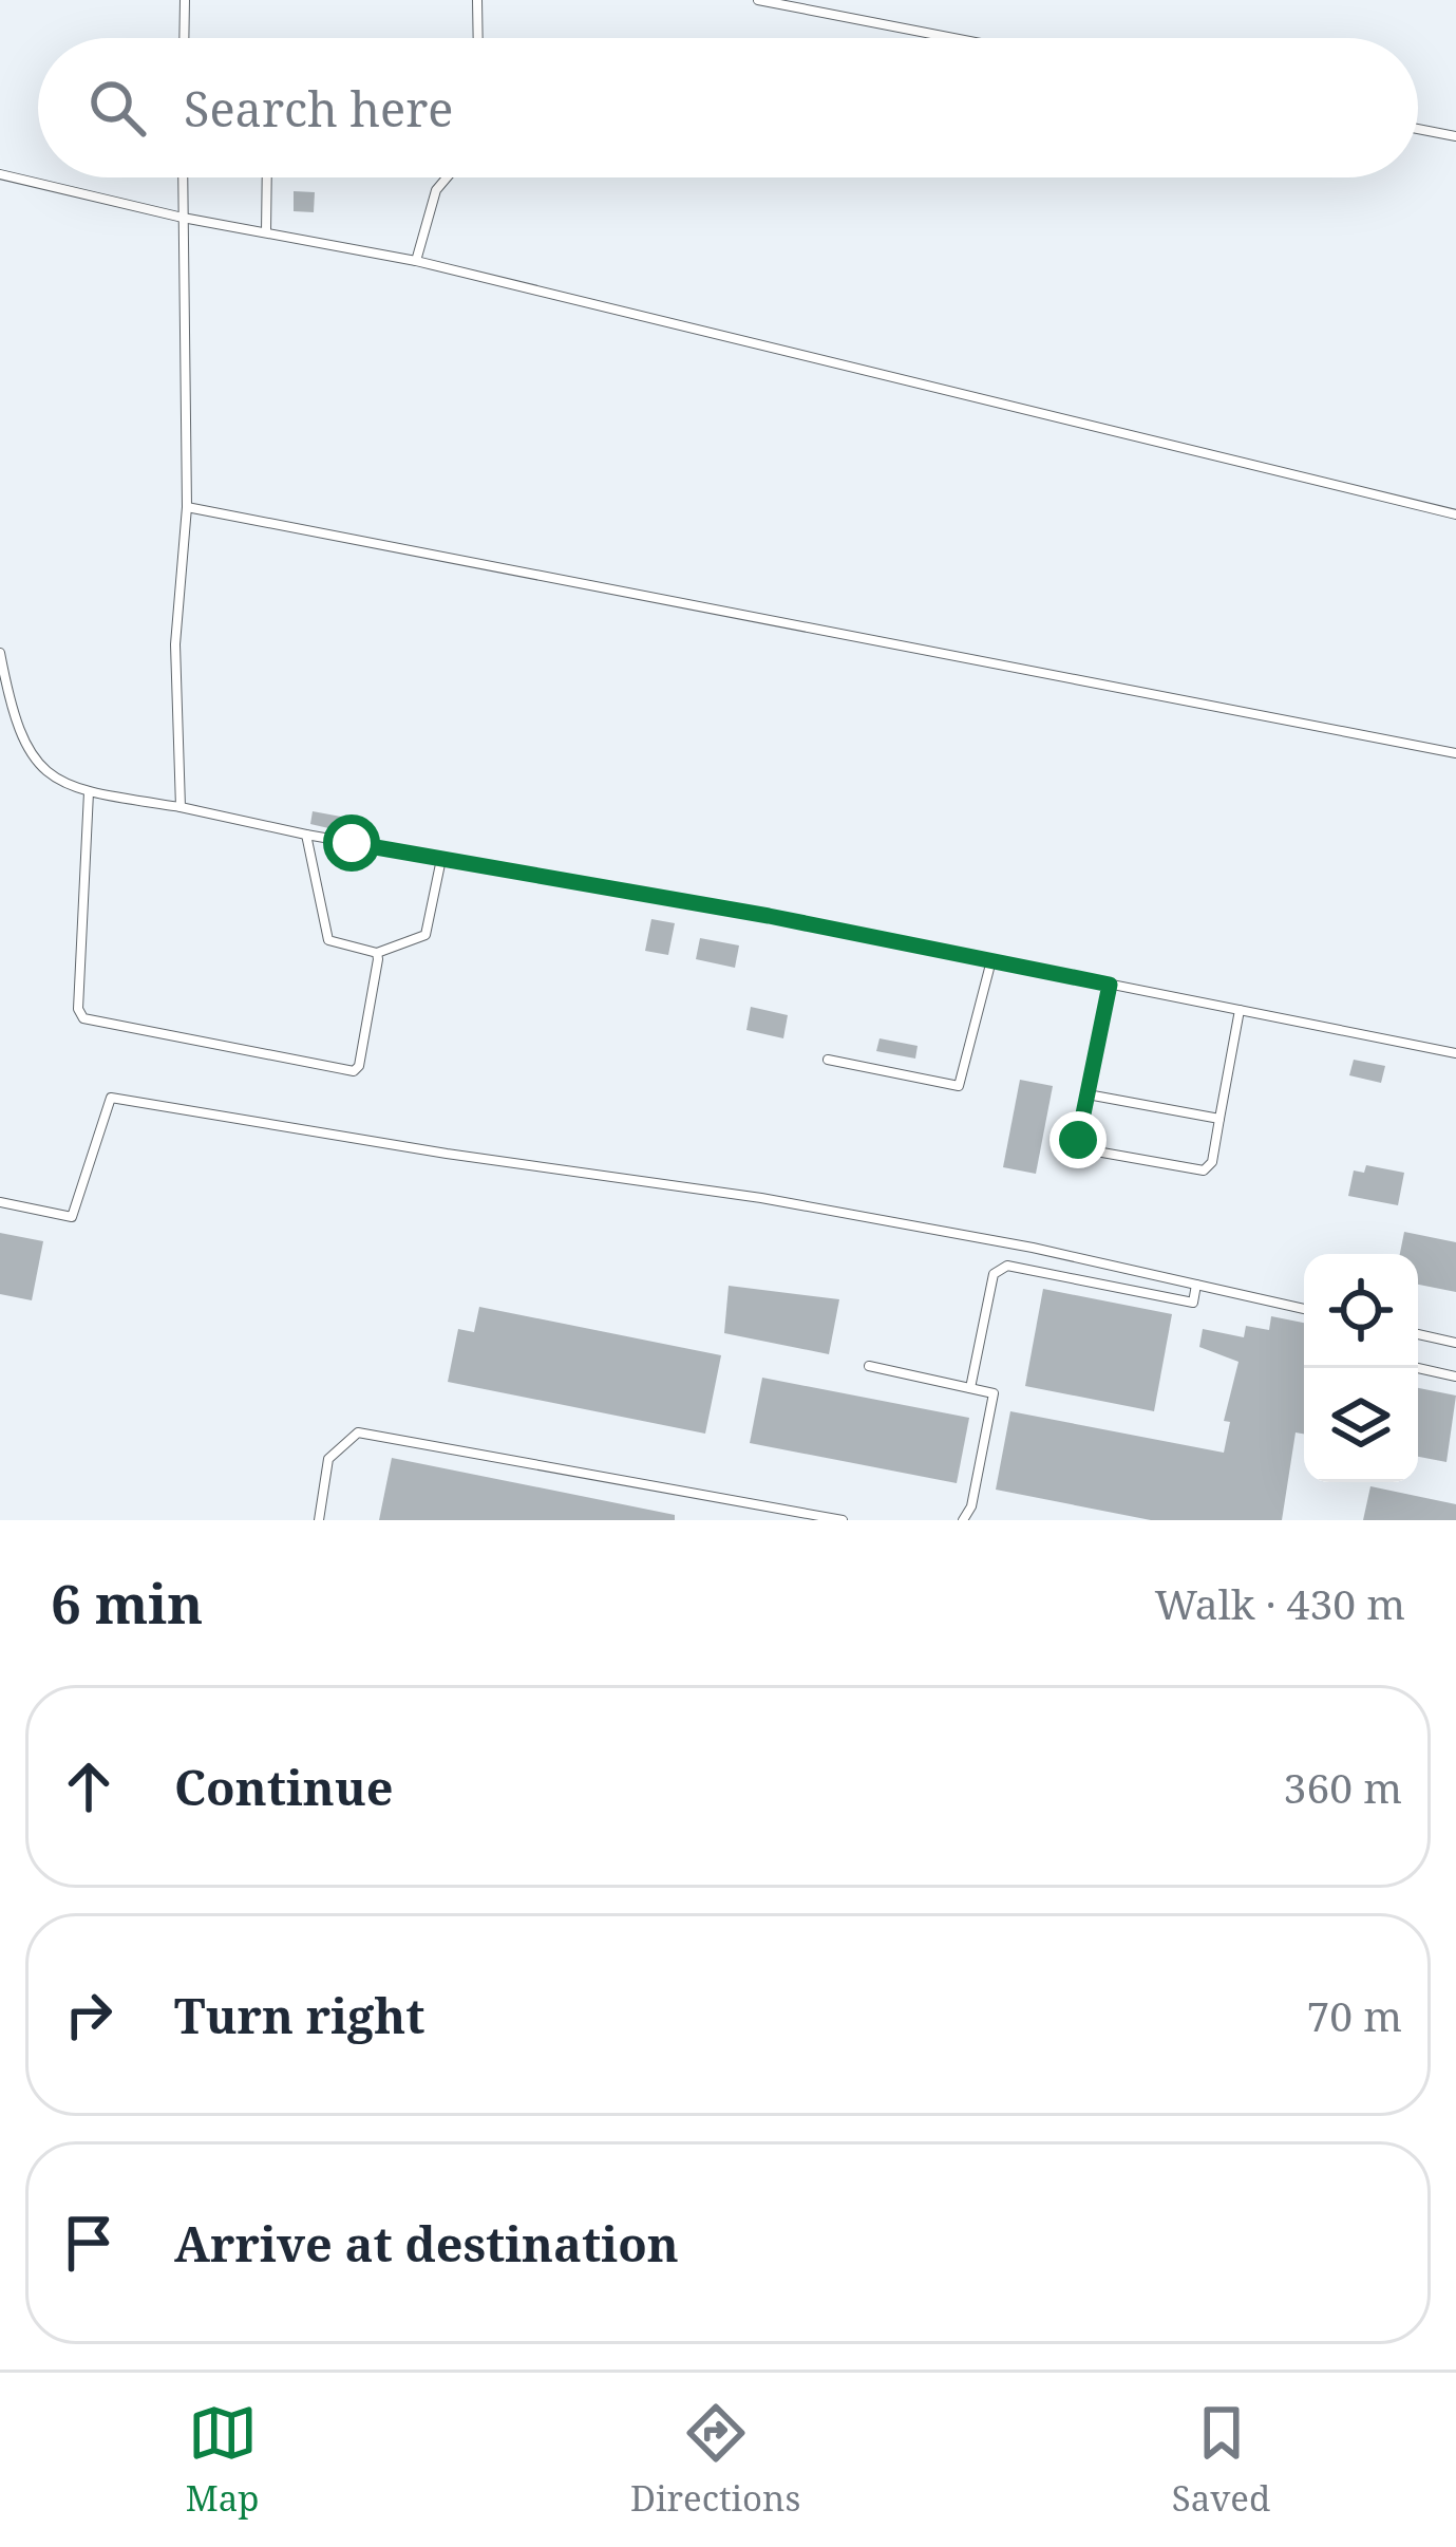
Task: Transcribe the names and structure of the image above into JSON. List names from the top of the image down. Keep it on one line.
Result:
{"page":{"search":"Search here","heading":["6 min","Walk · 430 m"],"list":[["Continue","360 m"],["Turn right","70 m"],"Arrive at destination"],"nav":["Map","Directions","Saved"]}}
